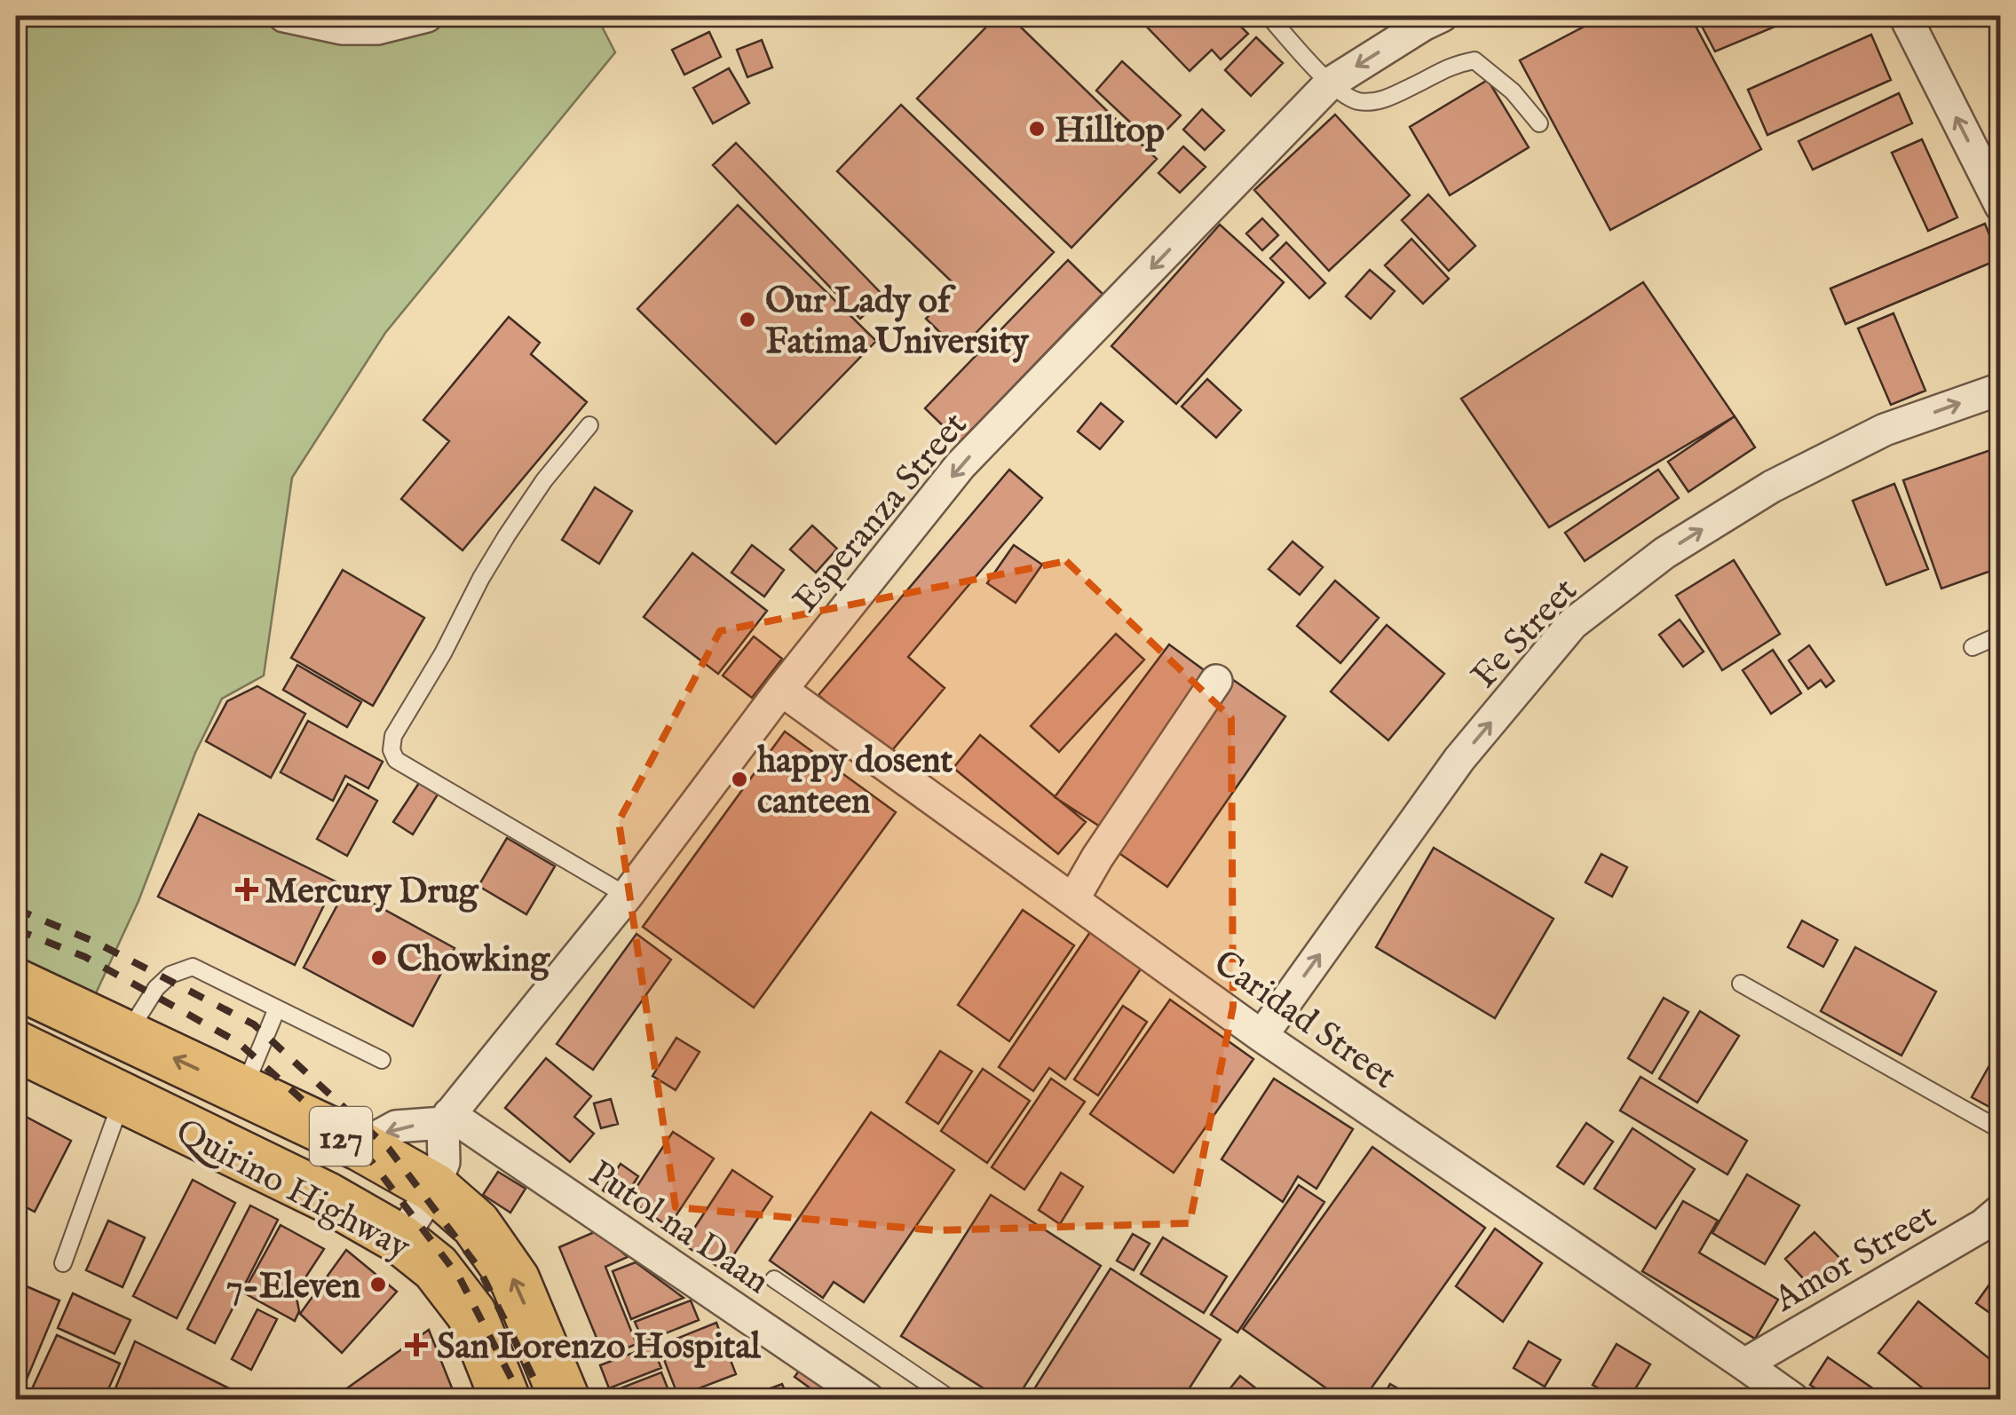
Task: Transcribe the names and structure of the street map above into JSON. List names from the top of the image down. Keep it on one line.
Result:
{"streets":{"main road":["127","Quirino Highway"],"street":["Esperanza Street","Fe Street","Caridad Street","Putol na Daan","Amor Street"]},"crossings":[["Esperanza Street","Caridad Street"],["Esperanza Street","Putol na Daan"],["Fe Street","Caridad Street"],["Caridad Street","Amor Street"]],"one_way":["Esperanza Street","Fe Street"],"places":{"other":["Hilltop","Our Lady of Fatima University","happy dosent canteen","Chowking","7-Eleven"],"health":["Mercury Drug","San Lorenzo Hospital"]}}
